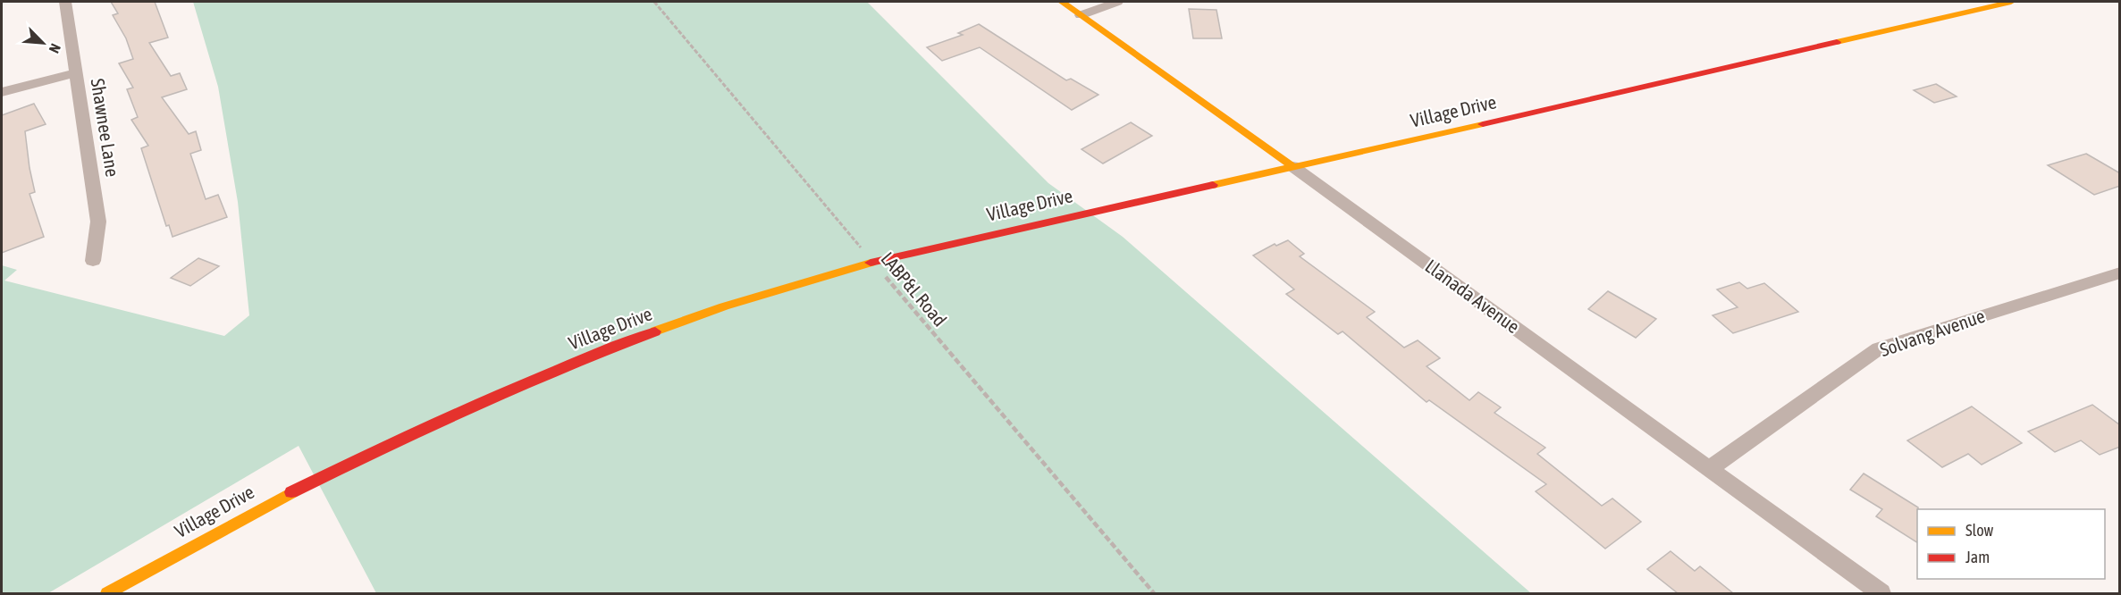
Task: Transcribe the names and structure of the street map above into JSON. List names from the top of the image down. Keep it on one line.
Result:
{"streets":{"main road":["Village Drive","Llanada Avenue"],"street":["Shawnee Lane","Solvang Avenue"],"path":["LABP&L Road"]},"crossings":[["Village Drive","LABP&L Road"],["Village Drive","Llanada Avenue"],["Llanada Avenue","Solvang Avenue"]],"legend":["Slow","Jam"],"north":"bottom right"}
